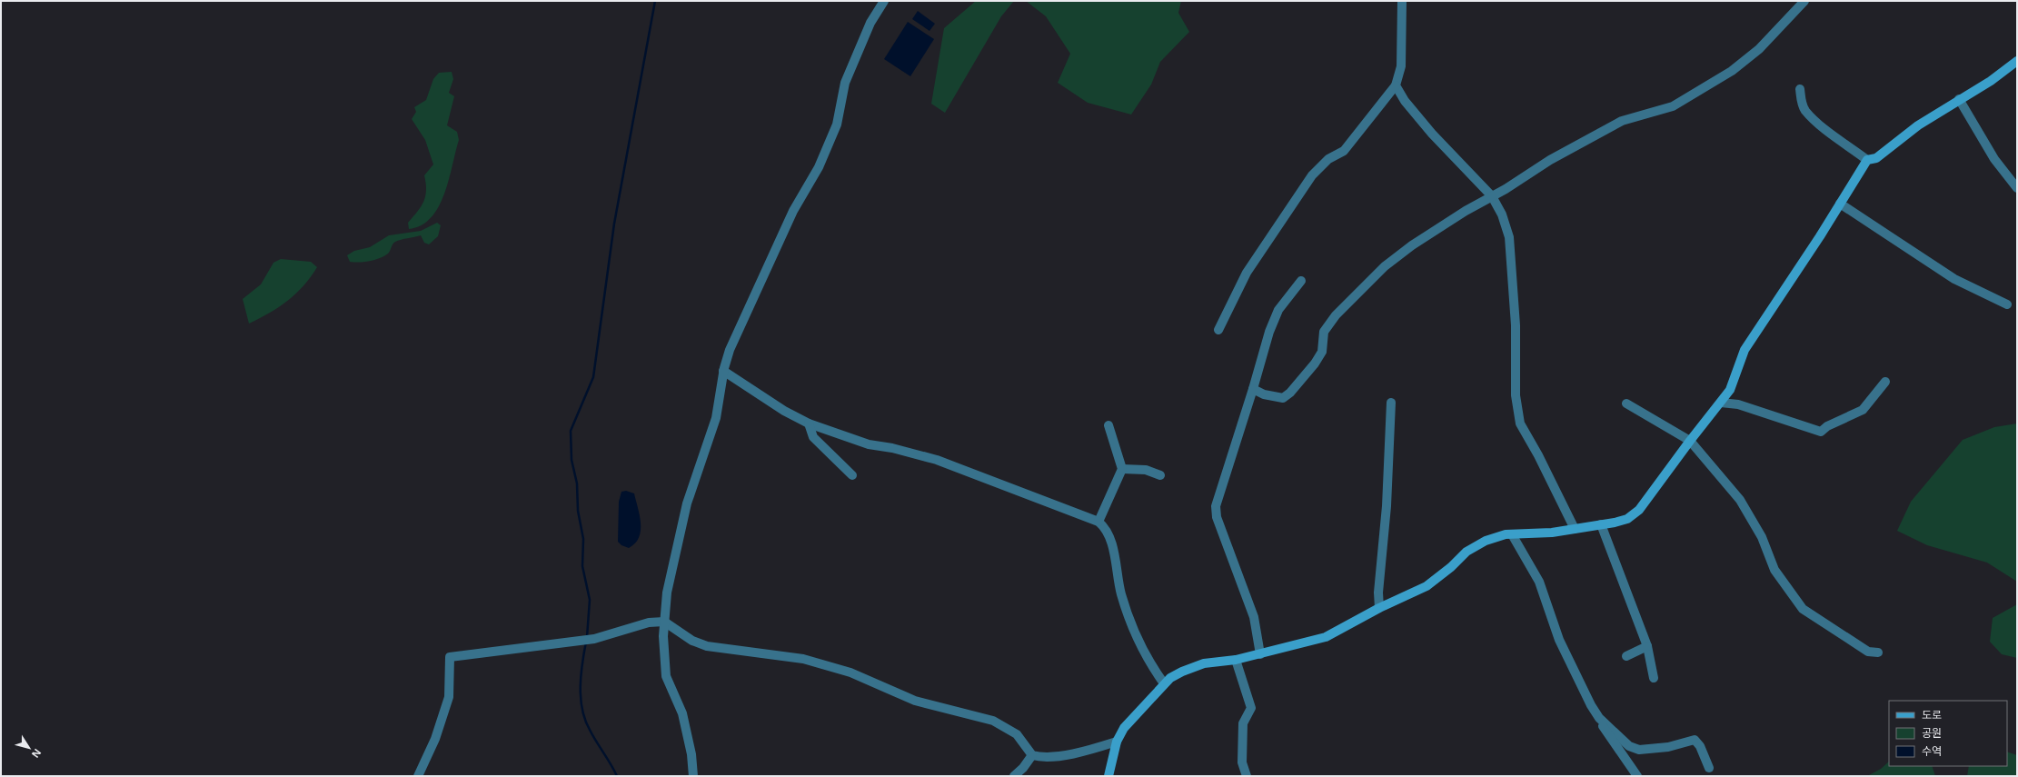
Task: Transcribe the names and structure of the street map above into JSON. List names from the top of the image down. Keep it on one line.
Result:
{"legend":["도로","공원","수역"],"north":"bottom right"}
